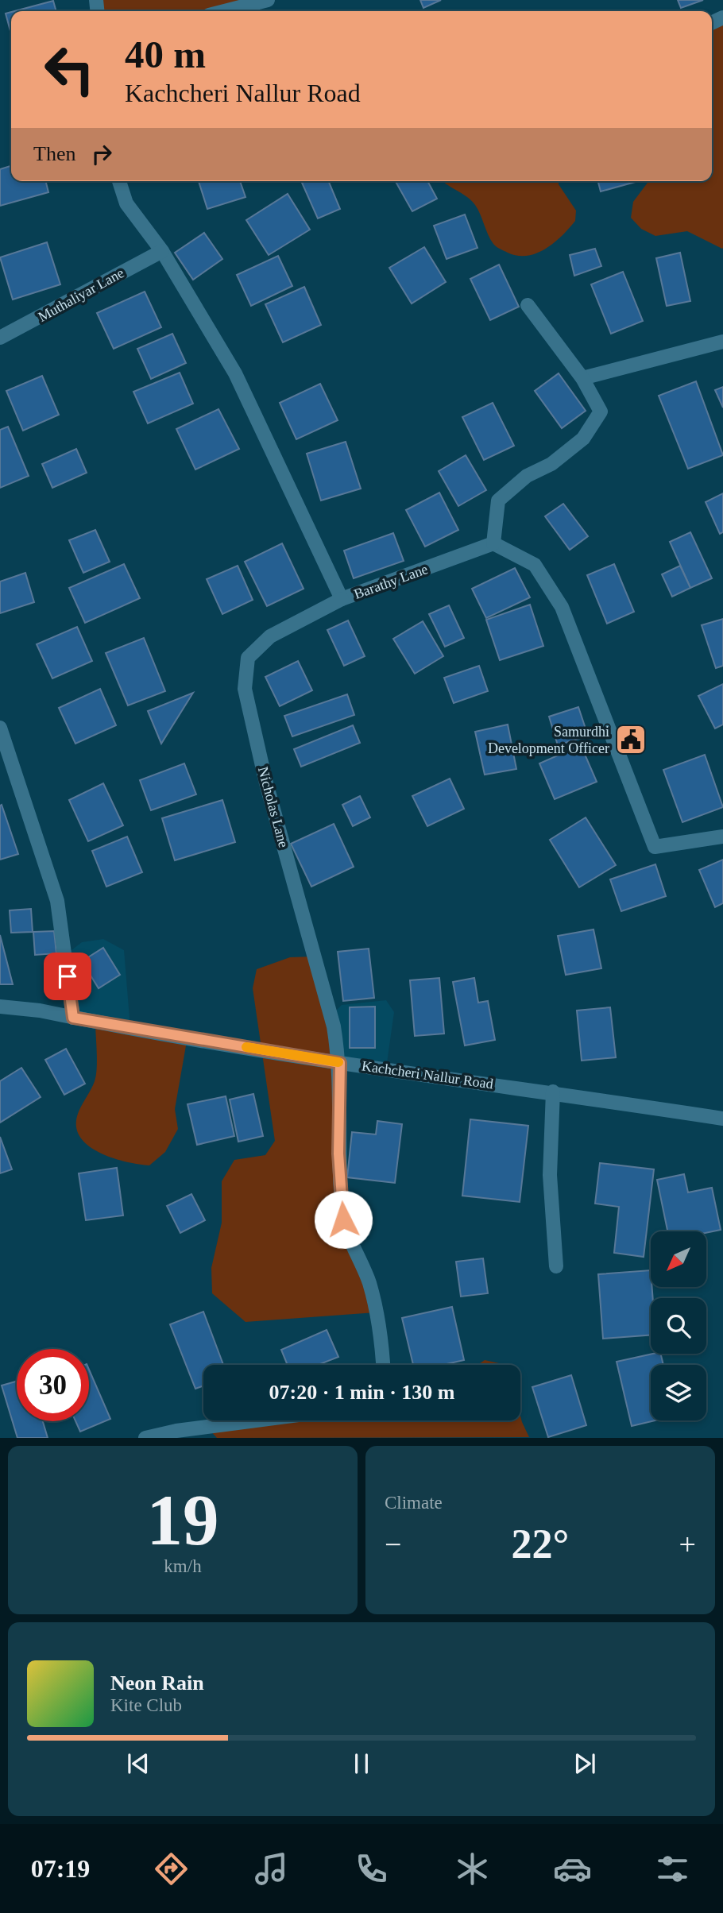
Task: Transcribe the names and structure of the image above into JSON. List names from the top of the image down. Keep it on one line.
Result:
{"streets":{"street":["Muthaliyar Lane","Barathy Lane","Nicholas Lane","Kachcheri Nallur Road"]},"crossings":[["Muthaliyar Lane","Barathy Lane"],["Barathy Lane","Nicholas Lane"],["Nicholas Lane","Kachcheri Nallur Road"]],"places":{"public building":["Samurdhi Development Officer"]},"north":"bottom left","page":{"turn":["40 m","Kachcheri Nallur Road"],"then":"Then","limit":"30","trip":"07:20 · 1 min · 130 m","tile":[["19","km/h"],"Climate"],"heat":["−","22°","+"],"song":["Neon Rain","Kite Club"],"tabs":"07:19"}}
